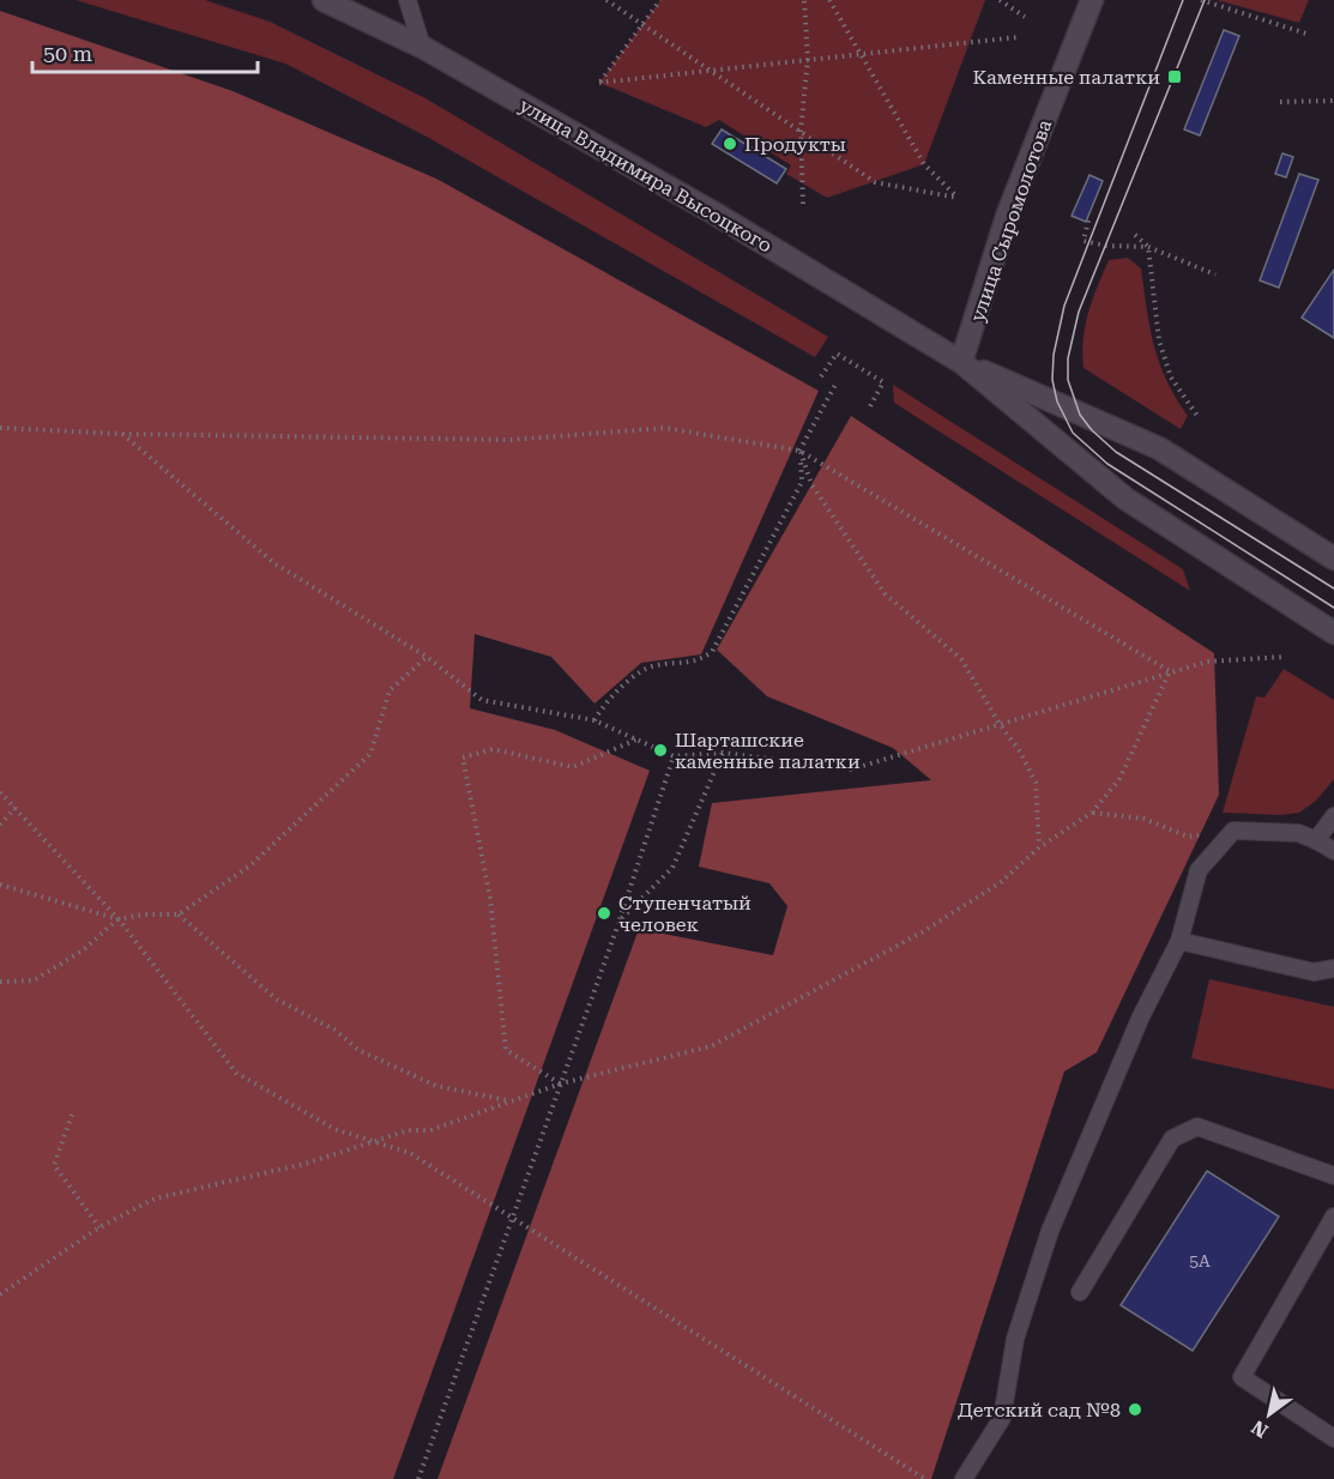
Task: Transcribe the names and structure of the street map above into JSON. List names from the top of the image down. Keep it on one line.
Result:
{"streets":{"main road":["улица Владимира Высоцкого","улица Сыромолотова"]},"crossings":[["улица Владимира Высоцкого","улица Сыромолотова"]],"places":{"transit":["Каменные палатки"],"other":["Продукты","Шарташские каменные палатки","Ступенчатый человек","Детский сад №8"]},"house_numbers":["5А"],"scale_bar":"50 m","north":"bottom left"}
